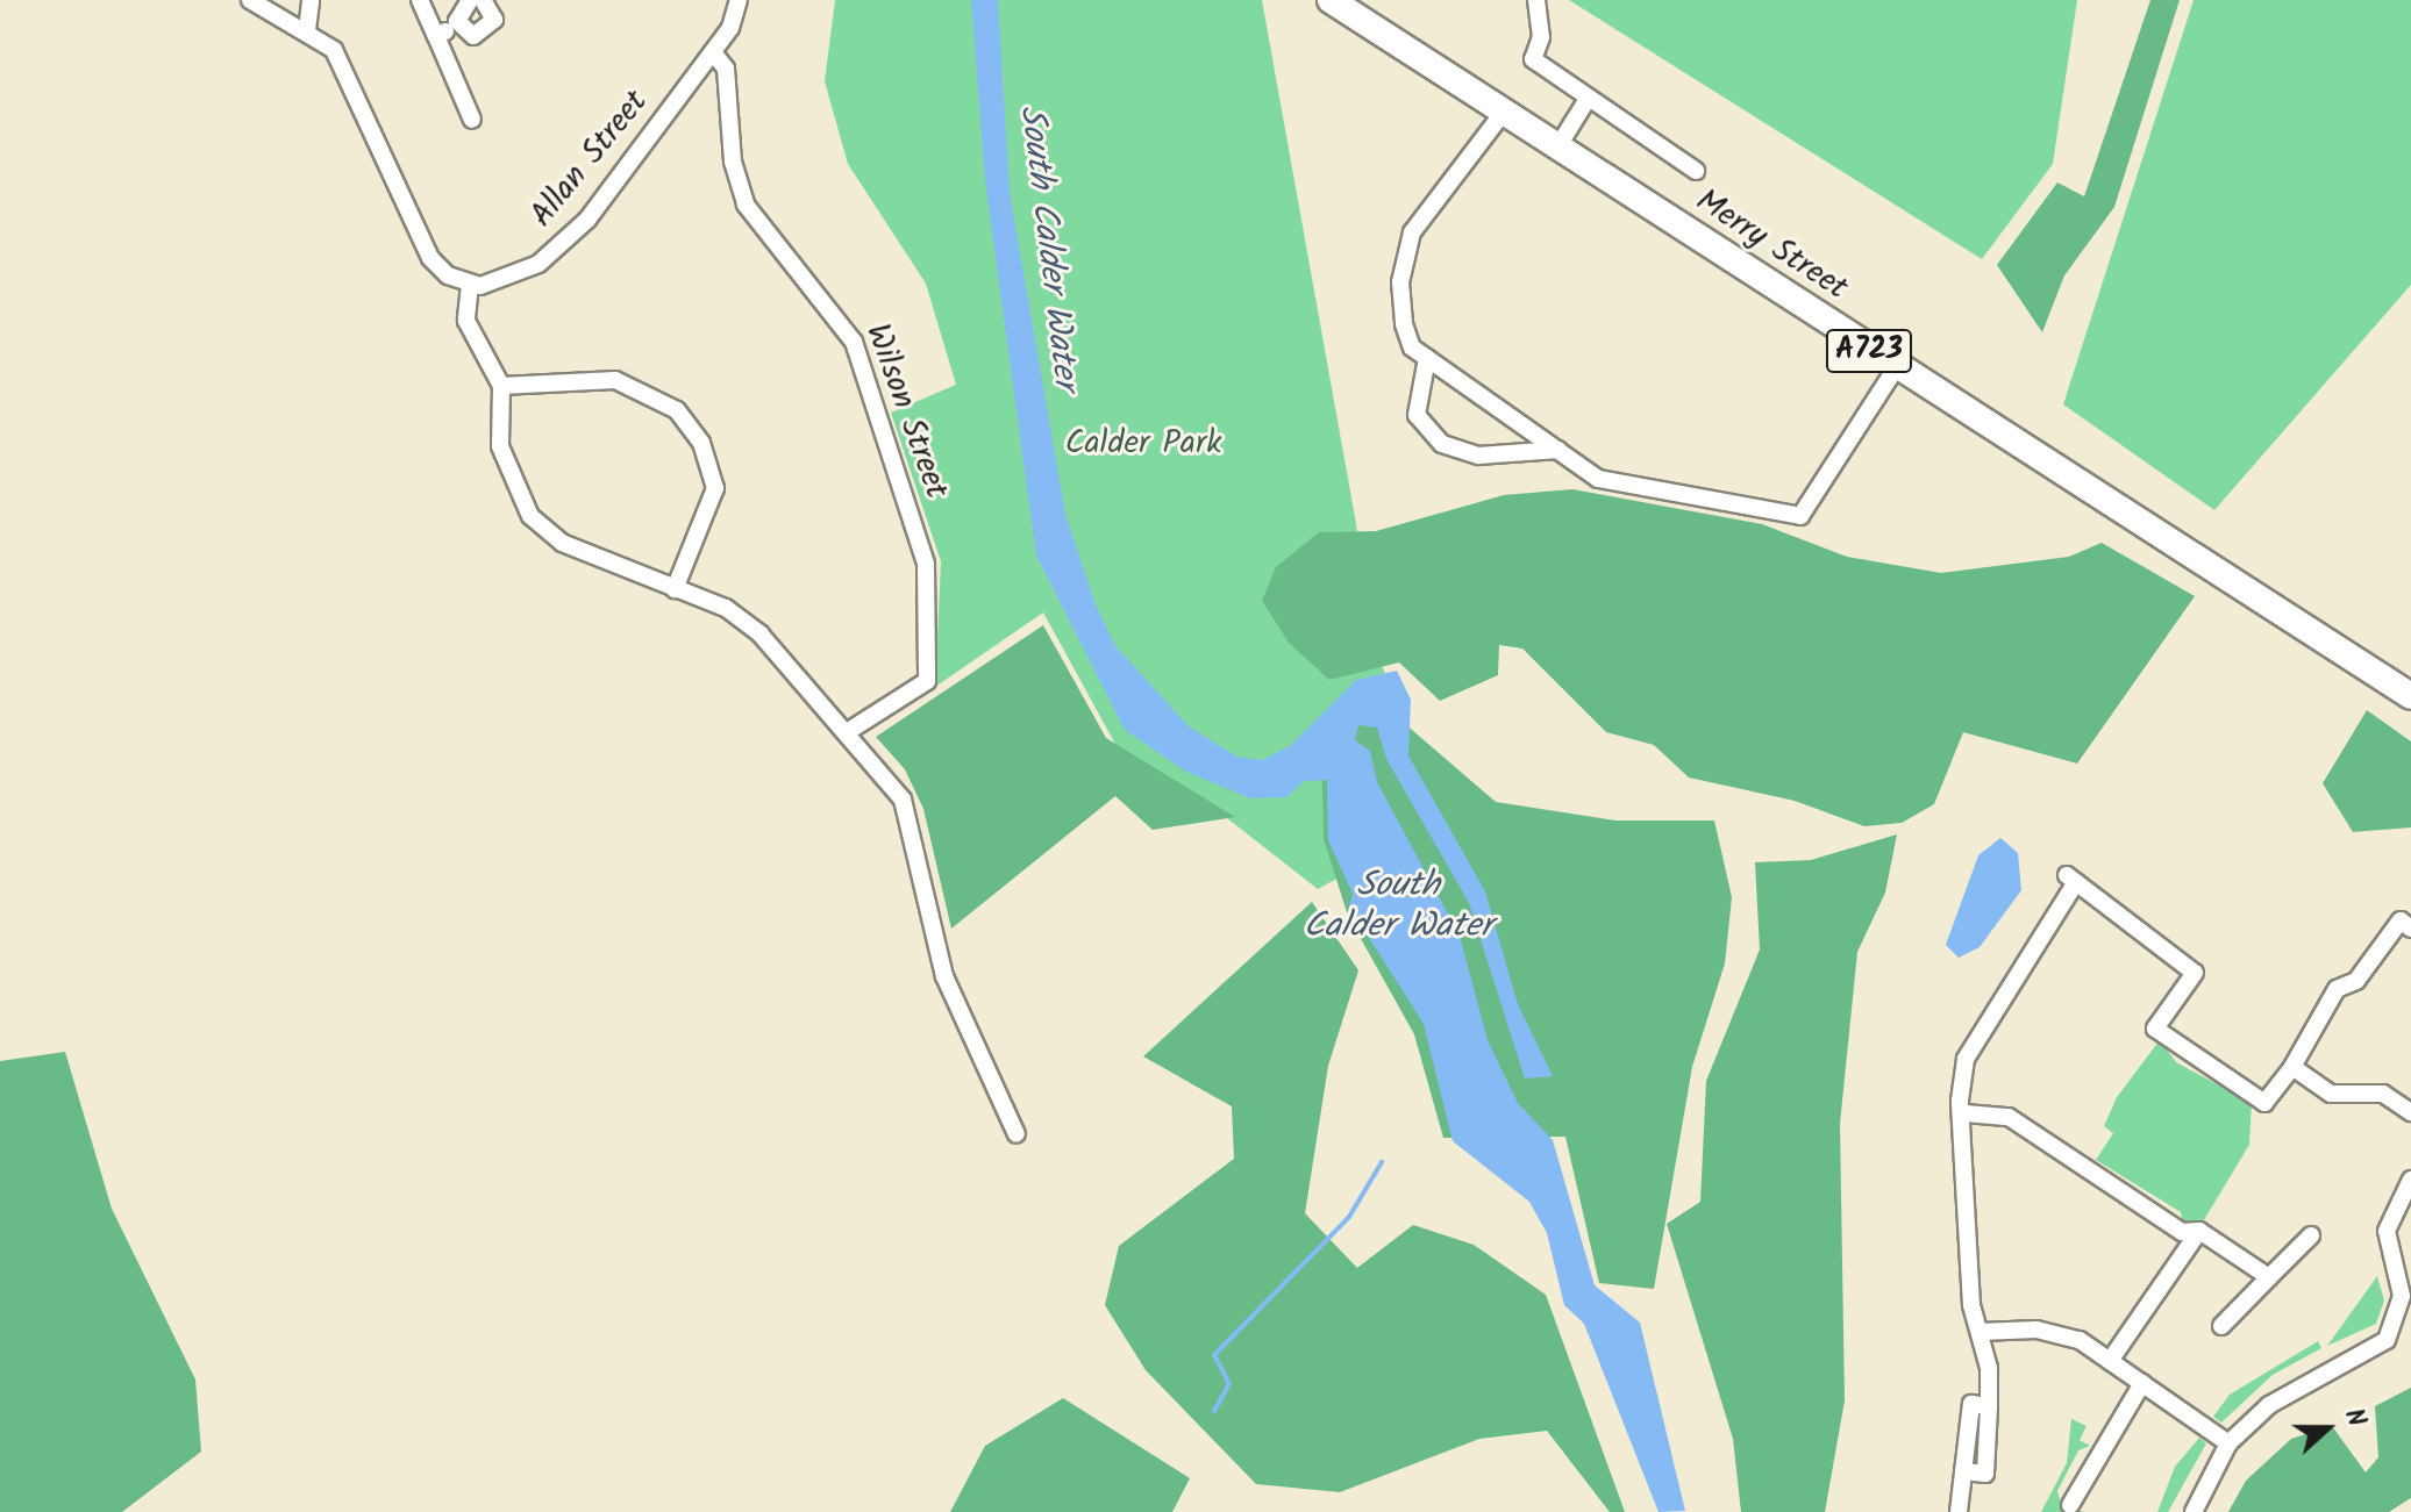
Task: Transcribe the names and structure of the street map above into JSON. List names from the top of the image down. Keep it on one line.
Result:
{"streets":{"main road":["Merry Street","A723"],"street":["Allan Street","Wilson Street"]},"crossings":[["Allan Street","Wilson Street"]],"water":["South Calder Water"],"parks":["Calder Park"],"north":"right"}
